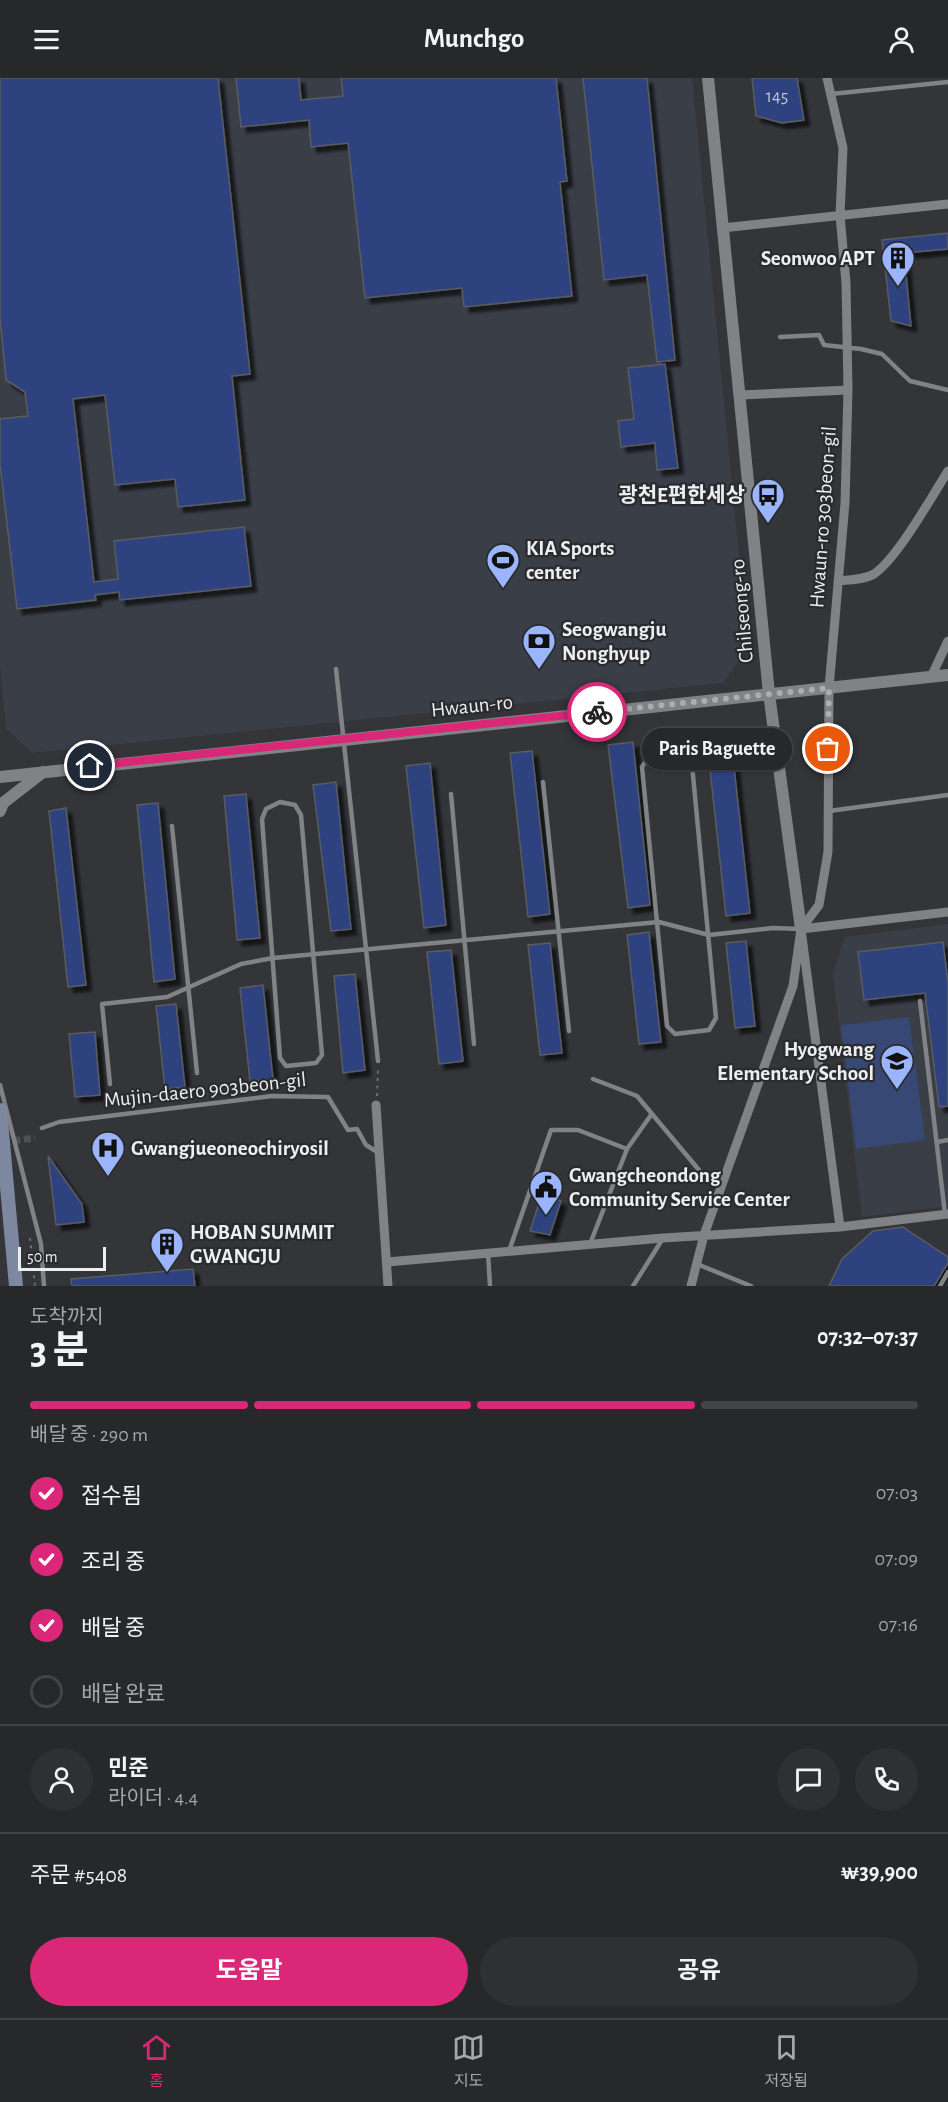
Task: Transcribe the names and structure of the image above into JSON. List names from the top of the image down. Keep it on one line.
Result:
{"streets":{"street":["Hwaun-ro 303beon-gil","Chilseong-ro","Hwaun-ro"],"lane":["Mujin-daero 903beon-gil"]},"crossings":[["Hwaun-ro 303beon-gil","Chilseong-ro"],["Hwaun-ro 303beon-gil","Hwaun-ro"],["Chilseong-ro","Hwaun-ro"]],"places":{"building":["Seonwoo APT","HOBAN SUMMIT GWANGJU"],"bus stop":["광천E편한세상"],"sports":["KIA Sports center"],"bank":["Seogwangju Nonghyup"],"other":["Paris Baguette"],"school or university":["Hyogwang Elementary School"],"hospital":["Gwangjueoneochiryosil"],"public building":["Gwangcheondong Community Service Center"]},"house_numbers":["145"],"scale_bar":"50 m","page":{"header":"Munchgo","bubble":"Paris Baguette","scale":"50 m","heading":["3 분","도착까지","07:32–07:37"],"panel":["민준","라이더 · 4.4","주문 #5408","₩39,900"],"bar":"배달 중 · 290 m","list":[["접수됨","07:03"],["조리 중","07:09"],["배달 중","07:16"],"배달 완료"],"buttons":["도움말","공유"],"tabs":["홈","지도","저장됨"]}}
